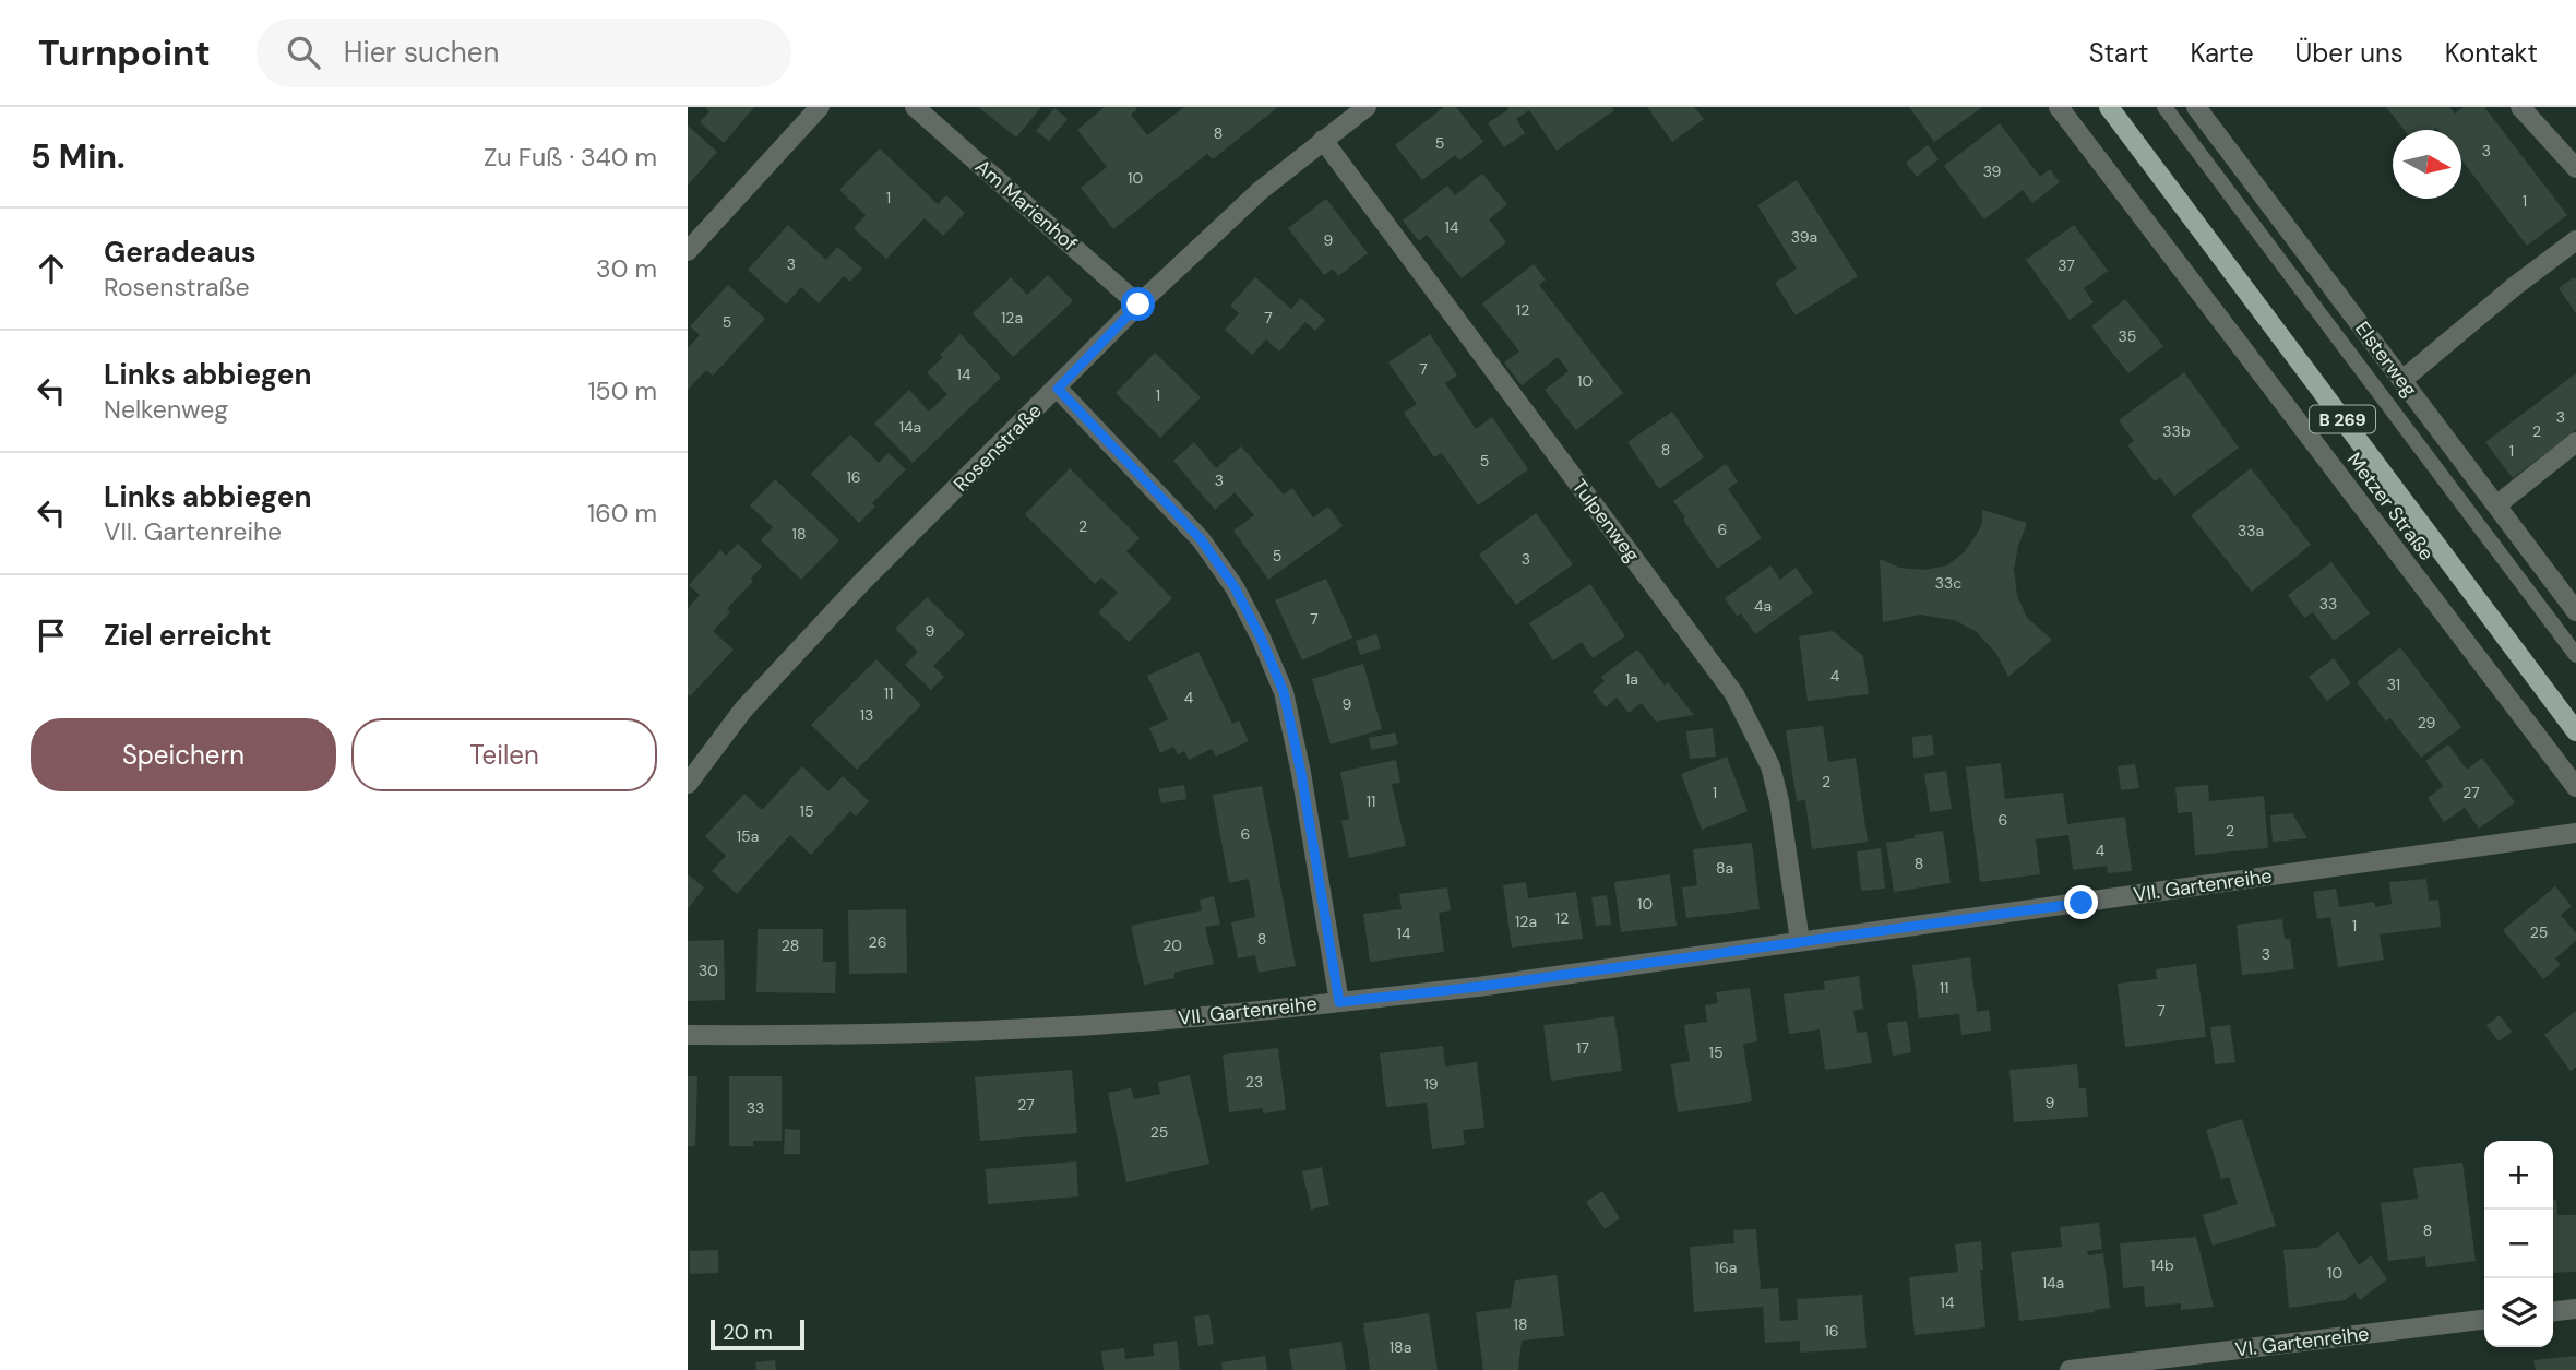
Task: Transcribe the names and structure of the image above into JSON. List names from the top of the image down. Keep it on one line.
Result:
{"streets":{"main road":["B 269","Metzer Straße"],"street":["Am Marienhof","Elsterweg","Rosenstraße","Tulpenweg","VII. Gartenreihe","VI. Gartenreihe"]},"crossings":[["Am Marienhof","Rosenstraße"],["Rosenstraße","Tulpenweg"],["Tulpenweg","VII. Gartenreihe"]],"house_numbers":["8","5","3","39","10","1","1","14","39a","9","3","37","12","12a","7","5","35","7","14","10","1","3","14a","33b","2","8","1","5","16","3","2","6","33a","18","5","3","33c","33","4a","7","9","4","1a","31","11","4","9","13","29","2","1","27","11","15","6","2","6","15a","4","8","8a","10","12","12a","1","25","14","8","26","28","20","3","30","11","7","17","15","23","19","9","27","33","25","8","14b","16a","10","14a","14","18","16","18a"],"scale_bar":"20 m","north":"right","page":{"header":"Turnpoint","search":"Hier suchen","nav":["Start","Karte","Über uns","Kontakt"],"heading":["5 Min.","Zu Fuß · 340 m"],"list":[["Geradeaus","Rosenstraße","30 m"],["Links abbiegen","Nelkenweg","150 m"],["Links abbiegen","VII. Gartenreihe","160 m"],"Ziel erreicht"],"buttons":["Speichern","Teilen"],"map_buttons":["+","−"],"scale":"20 m"}}
